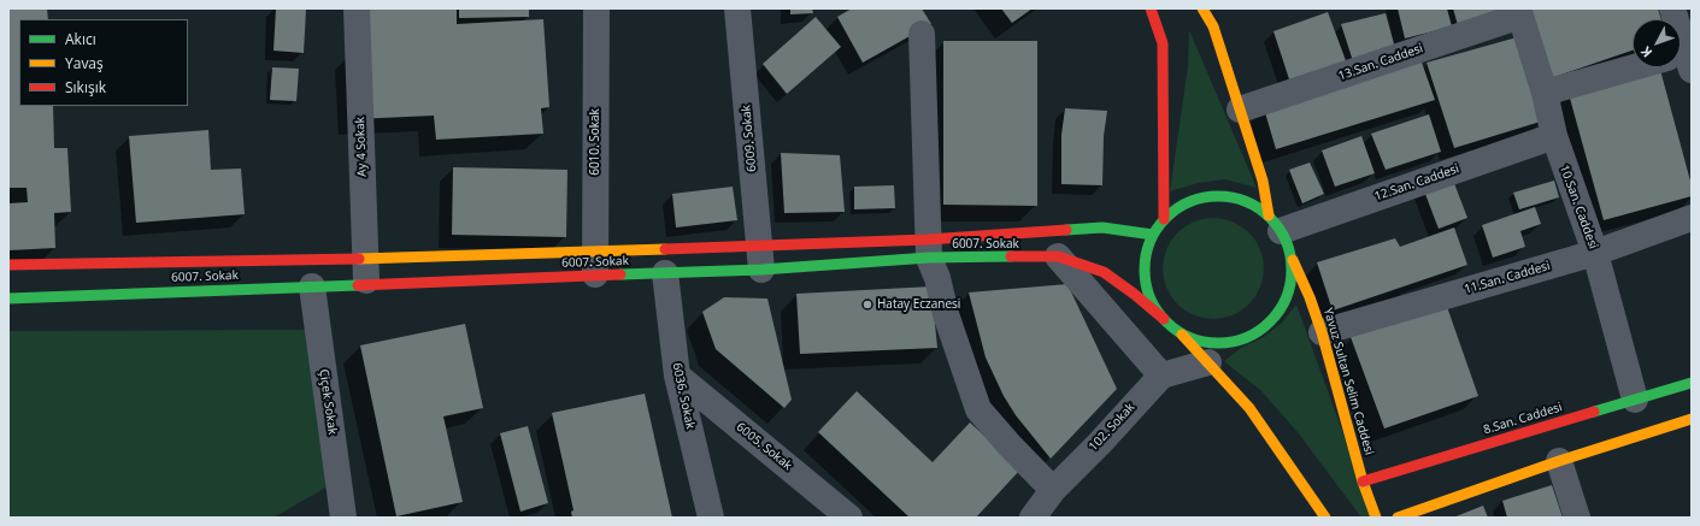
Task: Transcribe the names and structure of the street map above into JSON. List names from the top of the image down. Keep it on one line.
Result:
{"streets":{"street":["13.San. Caddesi","6009. Sokak","6010. Sokak","Ay 4 Sokak","12.San. Caddesi","10.San. Caddesi","6007. Sokak","11.San. Caddesi","Yavuz Sultan Selim Caddesi","6036. Sokak","Çiçek Sokak","8.San. Caddesi","102. Sokak","6005. Sokak"]},"crossings":[["13.San. Caddesi","10.San. Caddesi"],["13.San. Caddesi","Yavuz Sultan Selim Caddesi"],["6009. Sokak","6007. Sokak"],["6010. Sokak","6007. Sokak"],["Ay 4 Sokak","6007. Sokak"],["12.San. Caddesi","10.San. Caddesi"],["12.San. Caddesi","6007. Sokak"],["12.San. Caddesi","Yavuz Sultan Selim Caddesi"],["10.San. Caddesi","11.San. Caddesi"],["10.San. Caddesi","8.San. Caddesi"],["6007. Sokak","Yavuz Sultan Selim Caddesi"],["6007. Sokak","6036. Sokak"],["6007. Sokak","Çiçek Sokak"],["11.San. Caddesi","Yavuz Sultan Selim Caddesi"],["Yavuz Sultan Selim Caddesi","8.San. Caddesi"],["6036. Sokak","6005. Sokak"]],"places":["Hatay Eczanesi"],"legend":["Akıcı","Yavaş","Sıkışık"],"north":"bottom left"}
